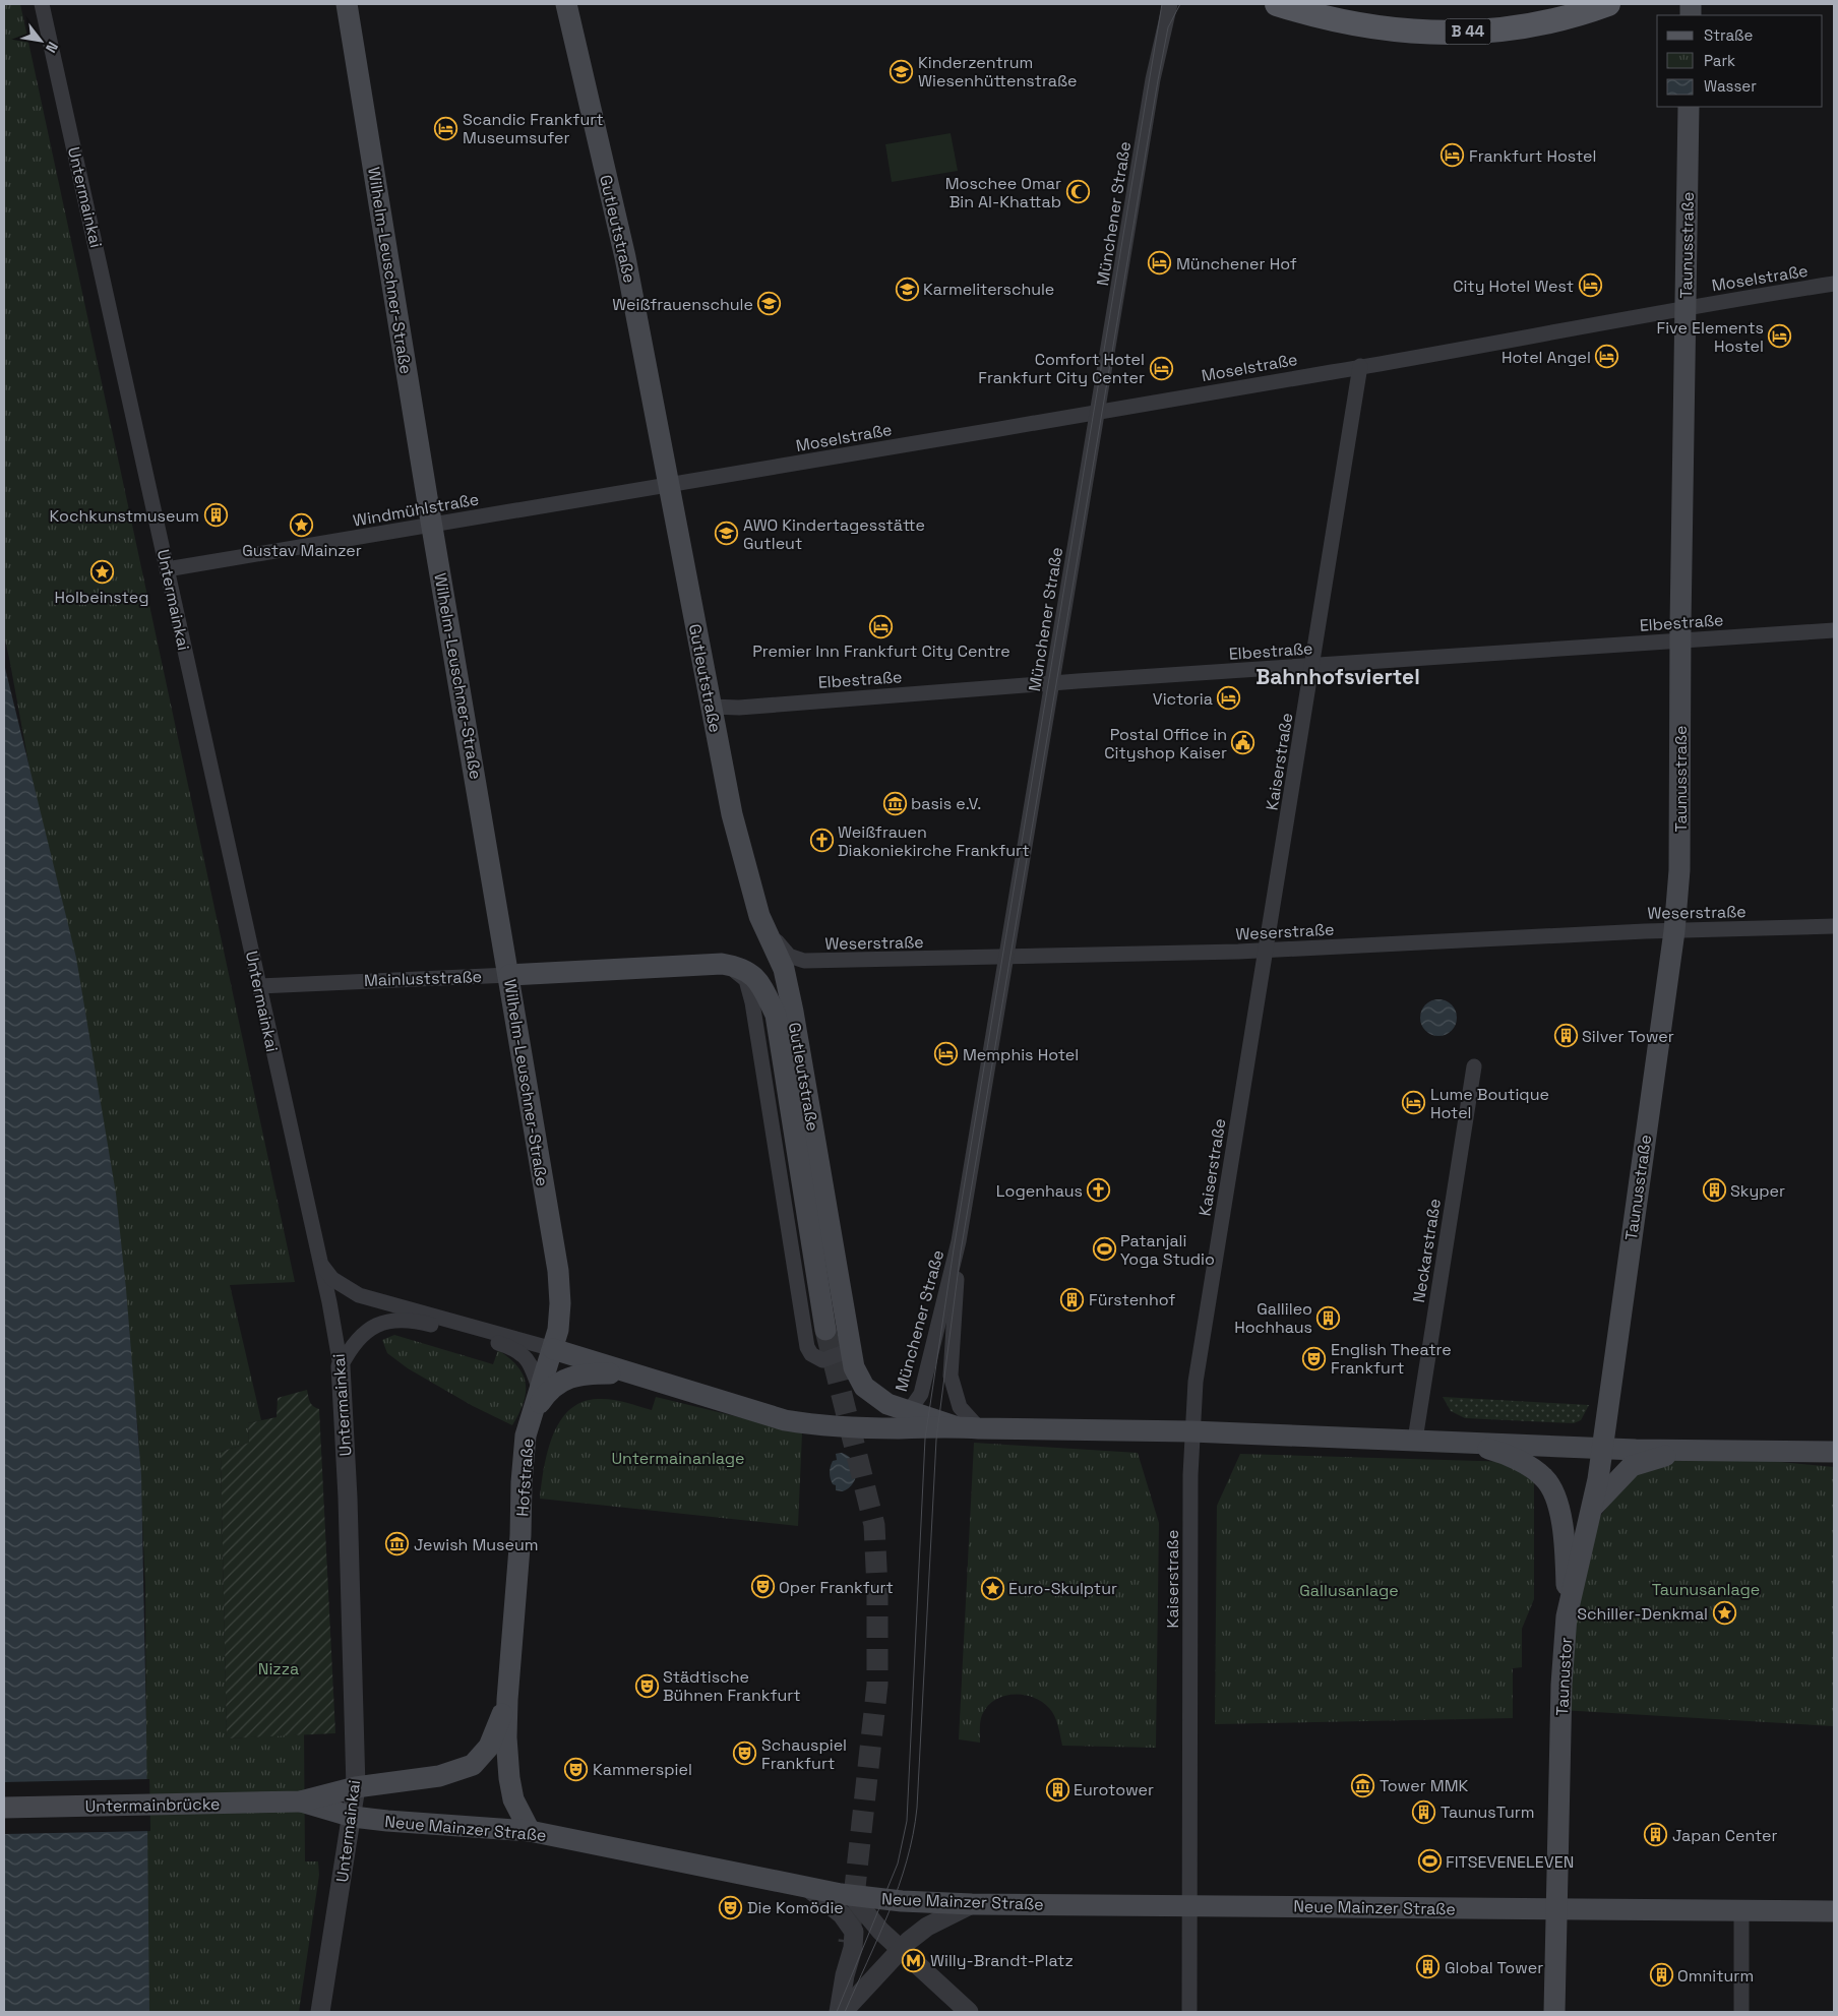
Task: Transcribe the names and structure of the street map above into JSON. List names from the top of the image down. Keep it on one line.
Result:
{"streets":{"main road":["B 44","Gutleutstraße","Taunusstraße","Wilhelm-Leuschner-Straße","Mainluststraße","Hofstraße","Taunustor","Untermainbrücke","Neue Mainzer Straße"],"street":["Untermainkai","Münchener Straße","Moselstraße","Windmühlstraße","Elbestraße","Kaiserstraße","Weserstraße","Neckarstraße"]},"crossings":[["Untermainkai","Windmühlstraße"],["Untermainkai","Mainluststraße"],["Untermainkai","Hofstraße"],["Untermainkai","Neue Mainzer Straße"],["Münchener Straße","Gutleutstraße"],["Münchener Straße","Moselstraße"],["Münchener Straße","Elbestraße"],["Münchener Straße","Weserstraße"],["Gutleutstraße","Moselstraße"],["Gutleutstraße","Windmühlstraße"],["Gutleutstraße","Elbestraße"],["Gutleutstraße","Weserstraße"],["Taunusstraße","Moselstraße"],["Taunusstraße","Elbestraße"],["Taunusstraße","Weserstraße"],["Taunusstraße","Taunustor"],["Wilhelm-Leuschner-Straße","Windmühlstraße"],["Wilhelm-Leuschner-Straße","Mainluststraße"],["Wilhelm-Leuschner-Straße","Hofstraße"],["Moselstraße","Windmühlstraße"],["Moselstraße","Kaiserstraße"],["Elbestraße","Kaiserstraße"],["Kaiserstraße","Weserstraße"],["Kaiserstraße","Neue Mainzer Straße"],["Hofstraße","Neue Mainzer Straße"],["Taunustor","Neue Mainzer Straße"],["Untermainbrücke","Neue Mainzer Straße"]],"districts":["Bahnhofsviertel"],"parks":["Untermainanlage","Taunusanlage","Gallusanlage","Nizza"],"places":{"school or university":["Kinderzentrum Wiesenhüttenstraße","Karmeliterschule","Weißfrauenschule","AWO Kindertagesstätte Gutleut"],"hotel":["Scandic Frankfurt Museumsufer","Frankfurt Hostel","Münchener Hof","City Hotel West","Five Elements Hostel","Hotel Angel","Comfort Hotel Frankfurt City Center","Premier Inn Frankfurt City Centre","Victoria","Memphis Hotel","Lume Boutique Hotel"],"mosque":["Moschee Omar Bin Al-Khattab"],"building":["Kochkunstmuseum","Silver Tower","Skyper","Fürstenhof","Gallileo Hochhaus","Eurotower","TaunusTurm","Japan Center","Global Tower","Omniturm"],"place":["Gustav Mainzer","Holbeinsteg","Euro-Skulptur","Schiller-Denkmal"],"public building":["Postal Office in Cityshop Kaiser"],"museum":["basis e.V.","Jewish Museum","Tower MMK"],"church":["Weißfrauen Diakoniekirche Frankfurt","Logenhaus"],"sports":["Patanjali Yoga Studio","FITSEVENELEVEN"],"theatre":["English Theatre Frankfurt","Oper Frankfurt","Städtische Bühnen Frankfurt","Schauspiel Frankfurt","Kammerspiel","Die Komödie"],"metro station":["Willy-Brandt-Platz"]},"legend":["Straße","Park","Wasser"],"north":"bottom right"}
